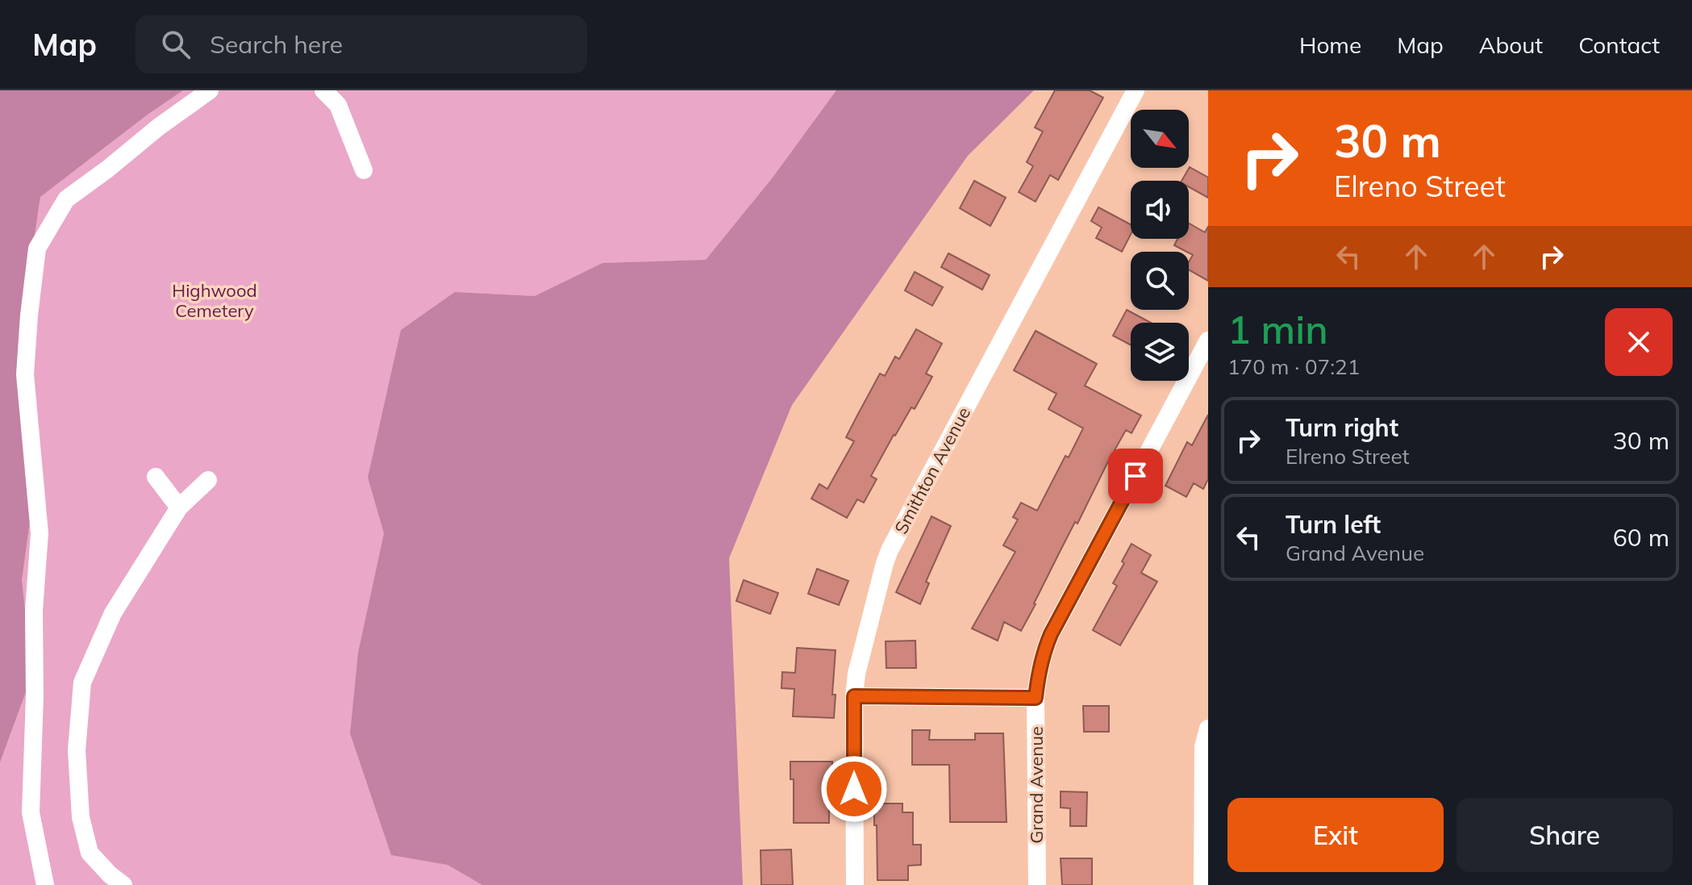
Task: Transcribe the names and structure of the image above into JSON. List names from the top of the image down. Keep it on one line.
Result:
{"streets":{"street":["Smithton Avenue","Grand Avenue"]},"parks":["Highwood Cemetery"],"north":"bottom right","page":{"header":"Map","search":"Search here","nav":["Home","Map","About","Contact"],"turn":["30 m","Elreno Street"],"heading":["1 min","170 m · 07:21"],"list":[{"name":"Turn right","note":"Elreno Street","value":"30 m"},{"name":"Turn left","note":"Grand Avenue","value":"60 m"}],"buttons":["Exit","Share"]}}
